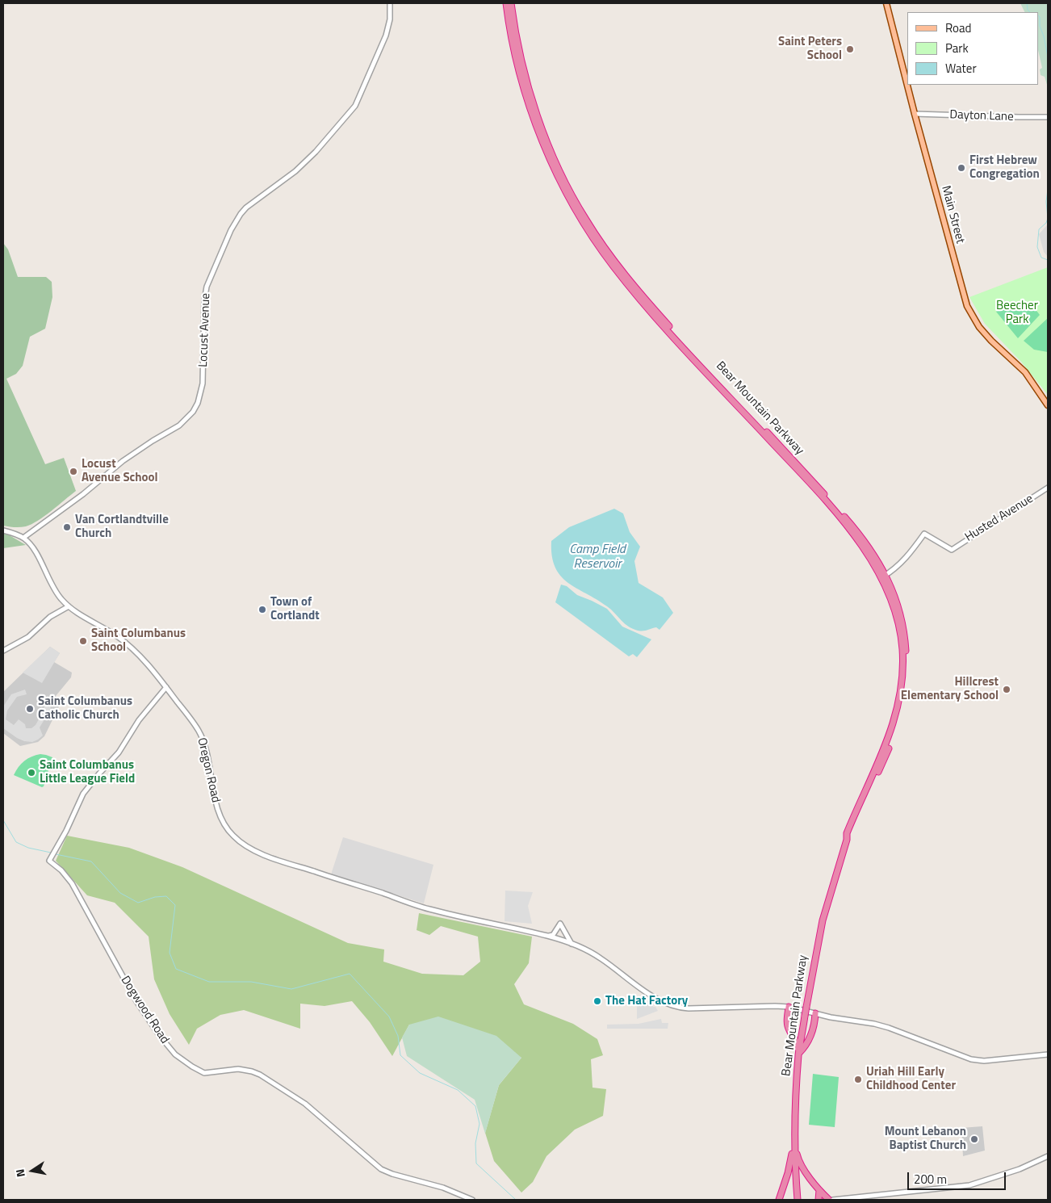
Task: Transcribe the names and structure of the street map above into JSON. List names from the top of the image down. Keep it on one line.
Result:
{"streets":{"highway":["Bear Mountain Parkway"],"main road":["Main Street"],"street":["Dayton Lane","Locust Avenue","Husted Avenue","Oregon Road","Dogwood Road"]},"crossings":[["Dayton Lane","Main Street"],["Locust Avenue","Oregon Road"],["Bear Mountain Parkway","Husted Avenue"],["Oregon Road","Dogwood Road"]],"water":["Camp Field Reservoir"],"parks":["Beecher Park"],"places":["Saint Peters School","First Hebrew Congregation","Locust Avenue School","Van Cortlandtville Church","Town of Cortlandt","Saint Columbanus School","Hillcrest Elementary School","Saint Columbanus Catholic Church","Saint Columbanus Little League Field","The Hat Factory","Uriah Hill Early Childhood Center","Mount Lebanon Baptist Church"],"legend":["Road","Park","Water"],"scale_bar":"200 m","north":"left"}
